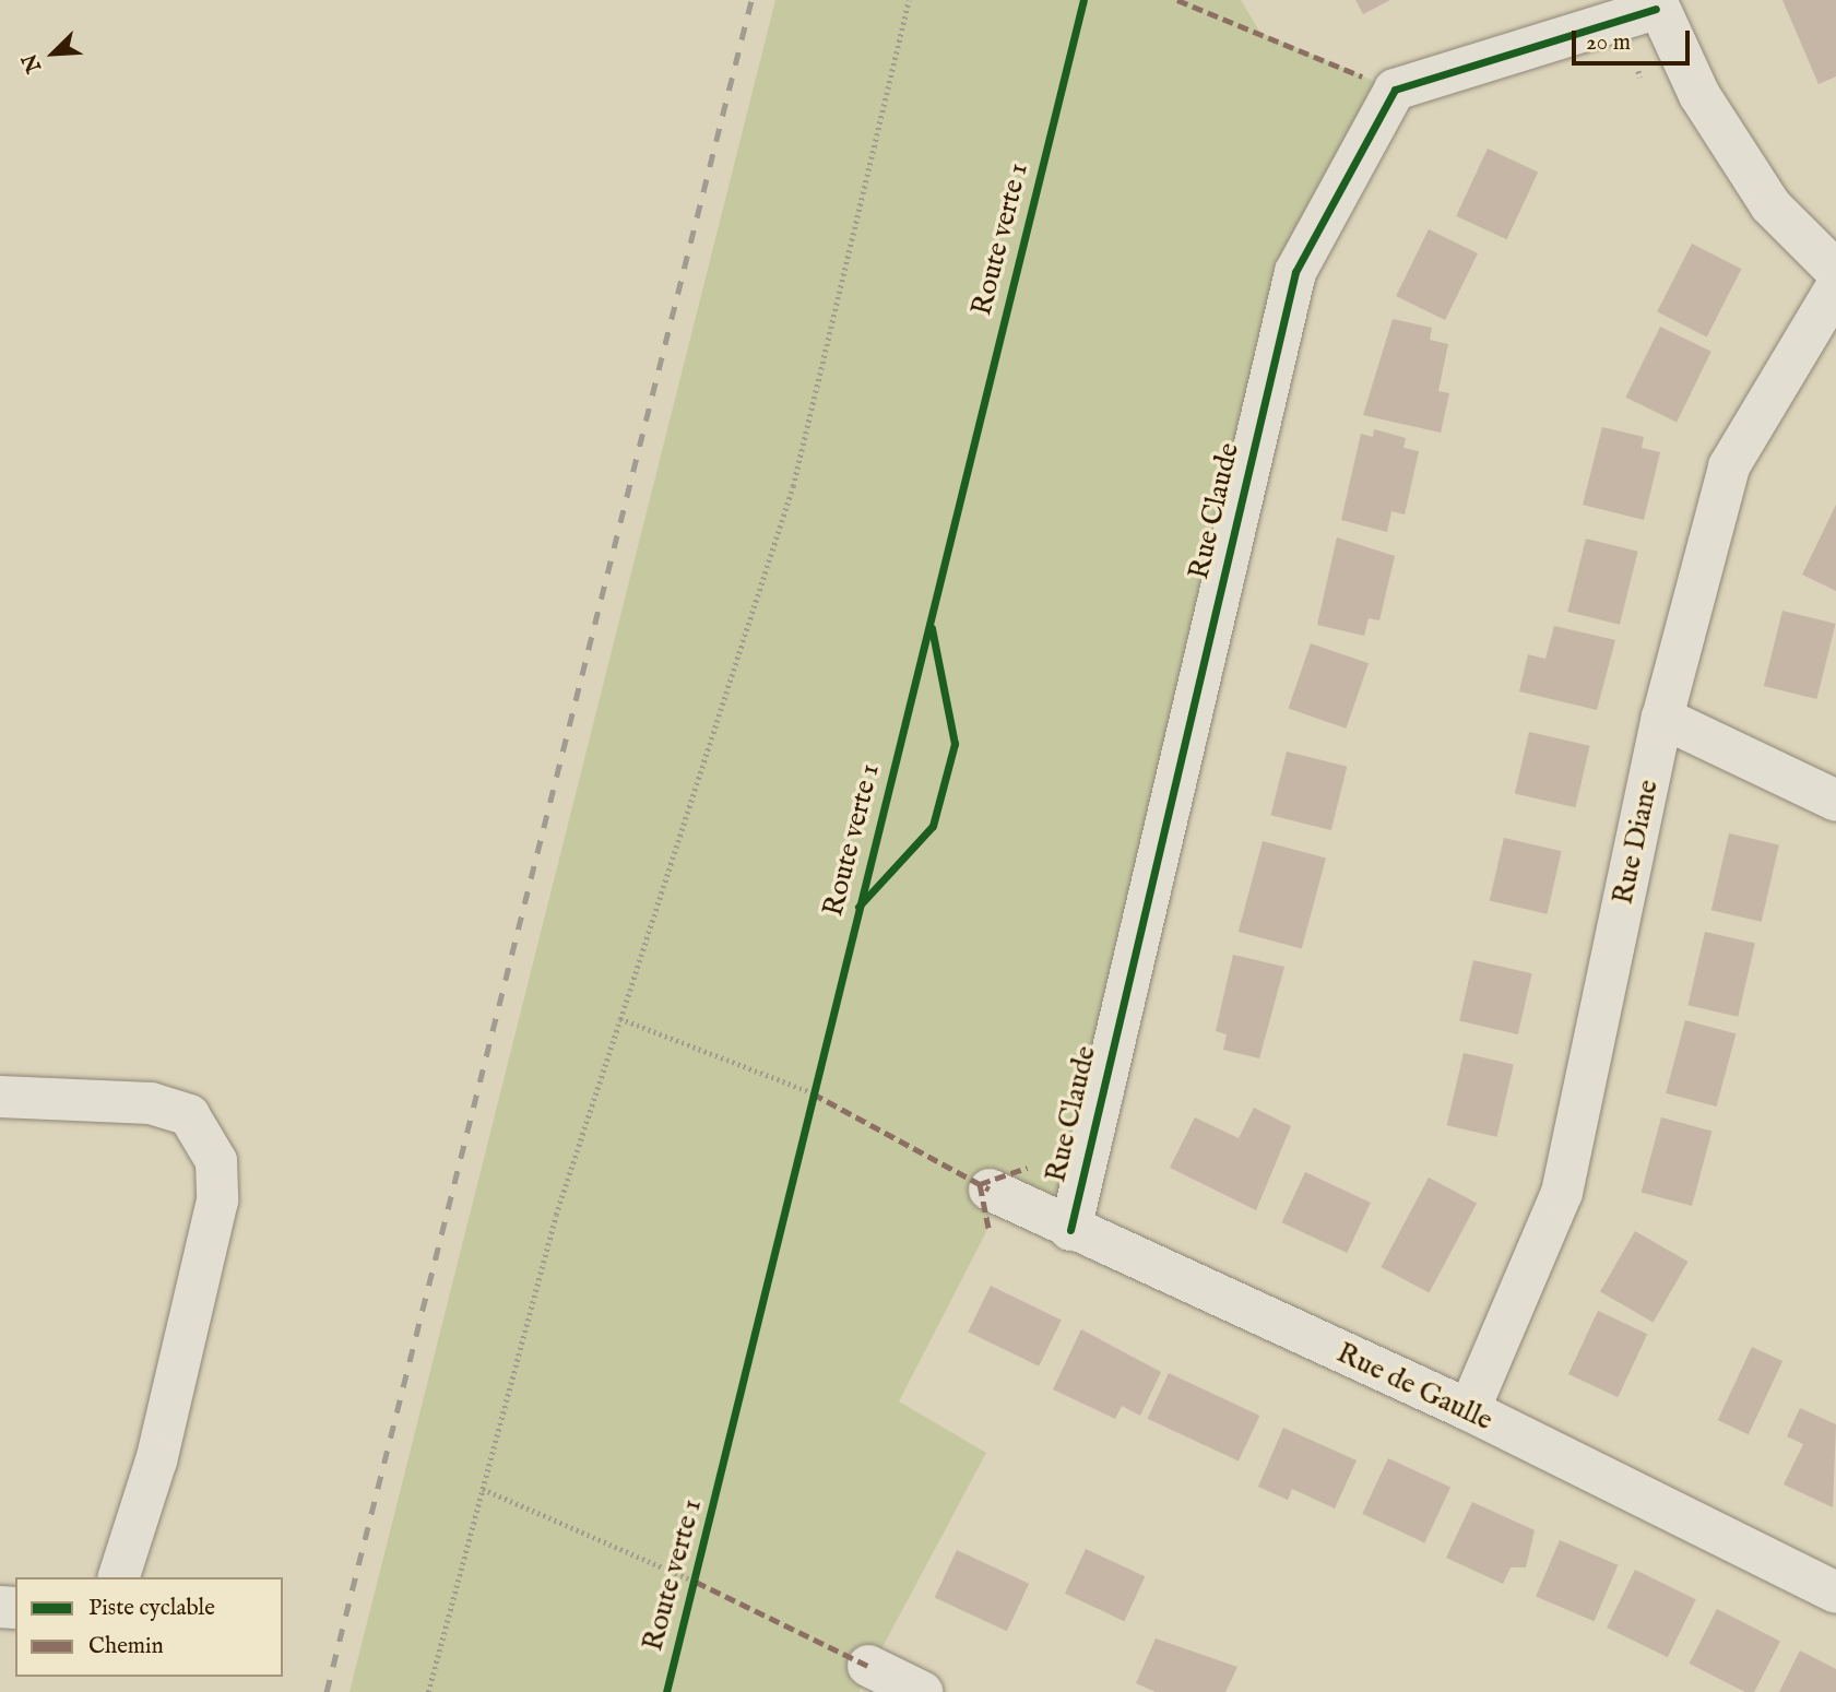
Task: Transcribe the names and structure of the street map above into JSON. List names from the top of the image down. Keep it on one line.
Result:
{"streets":{"street":["Rue Claude","Rue Diane","Rue de Gaulle"],"cycle path":["Route verte 1"]},"crossings":[["Rue Claude","Rue de Gaulle"],["Rue Diane","Rue de Gaulle"]],"legend":["Piste cyclable","Chemin"],"scale_bar":"20 m","north":"bottom left"}
